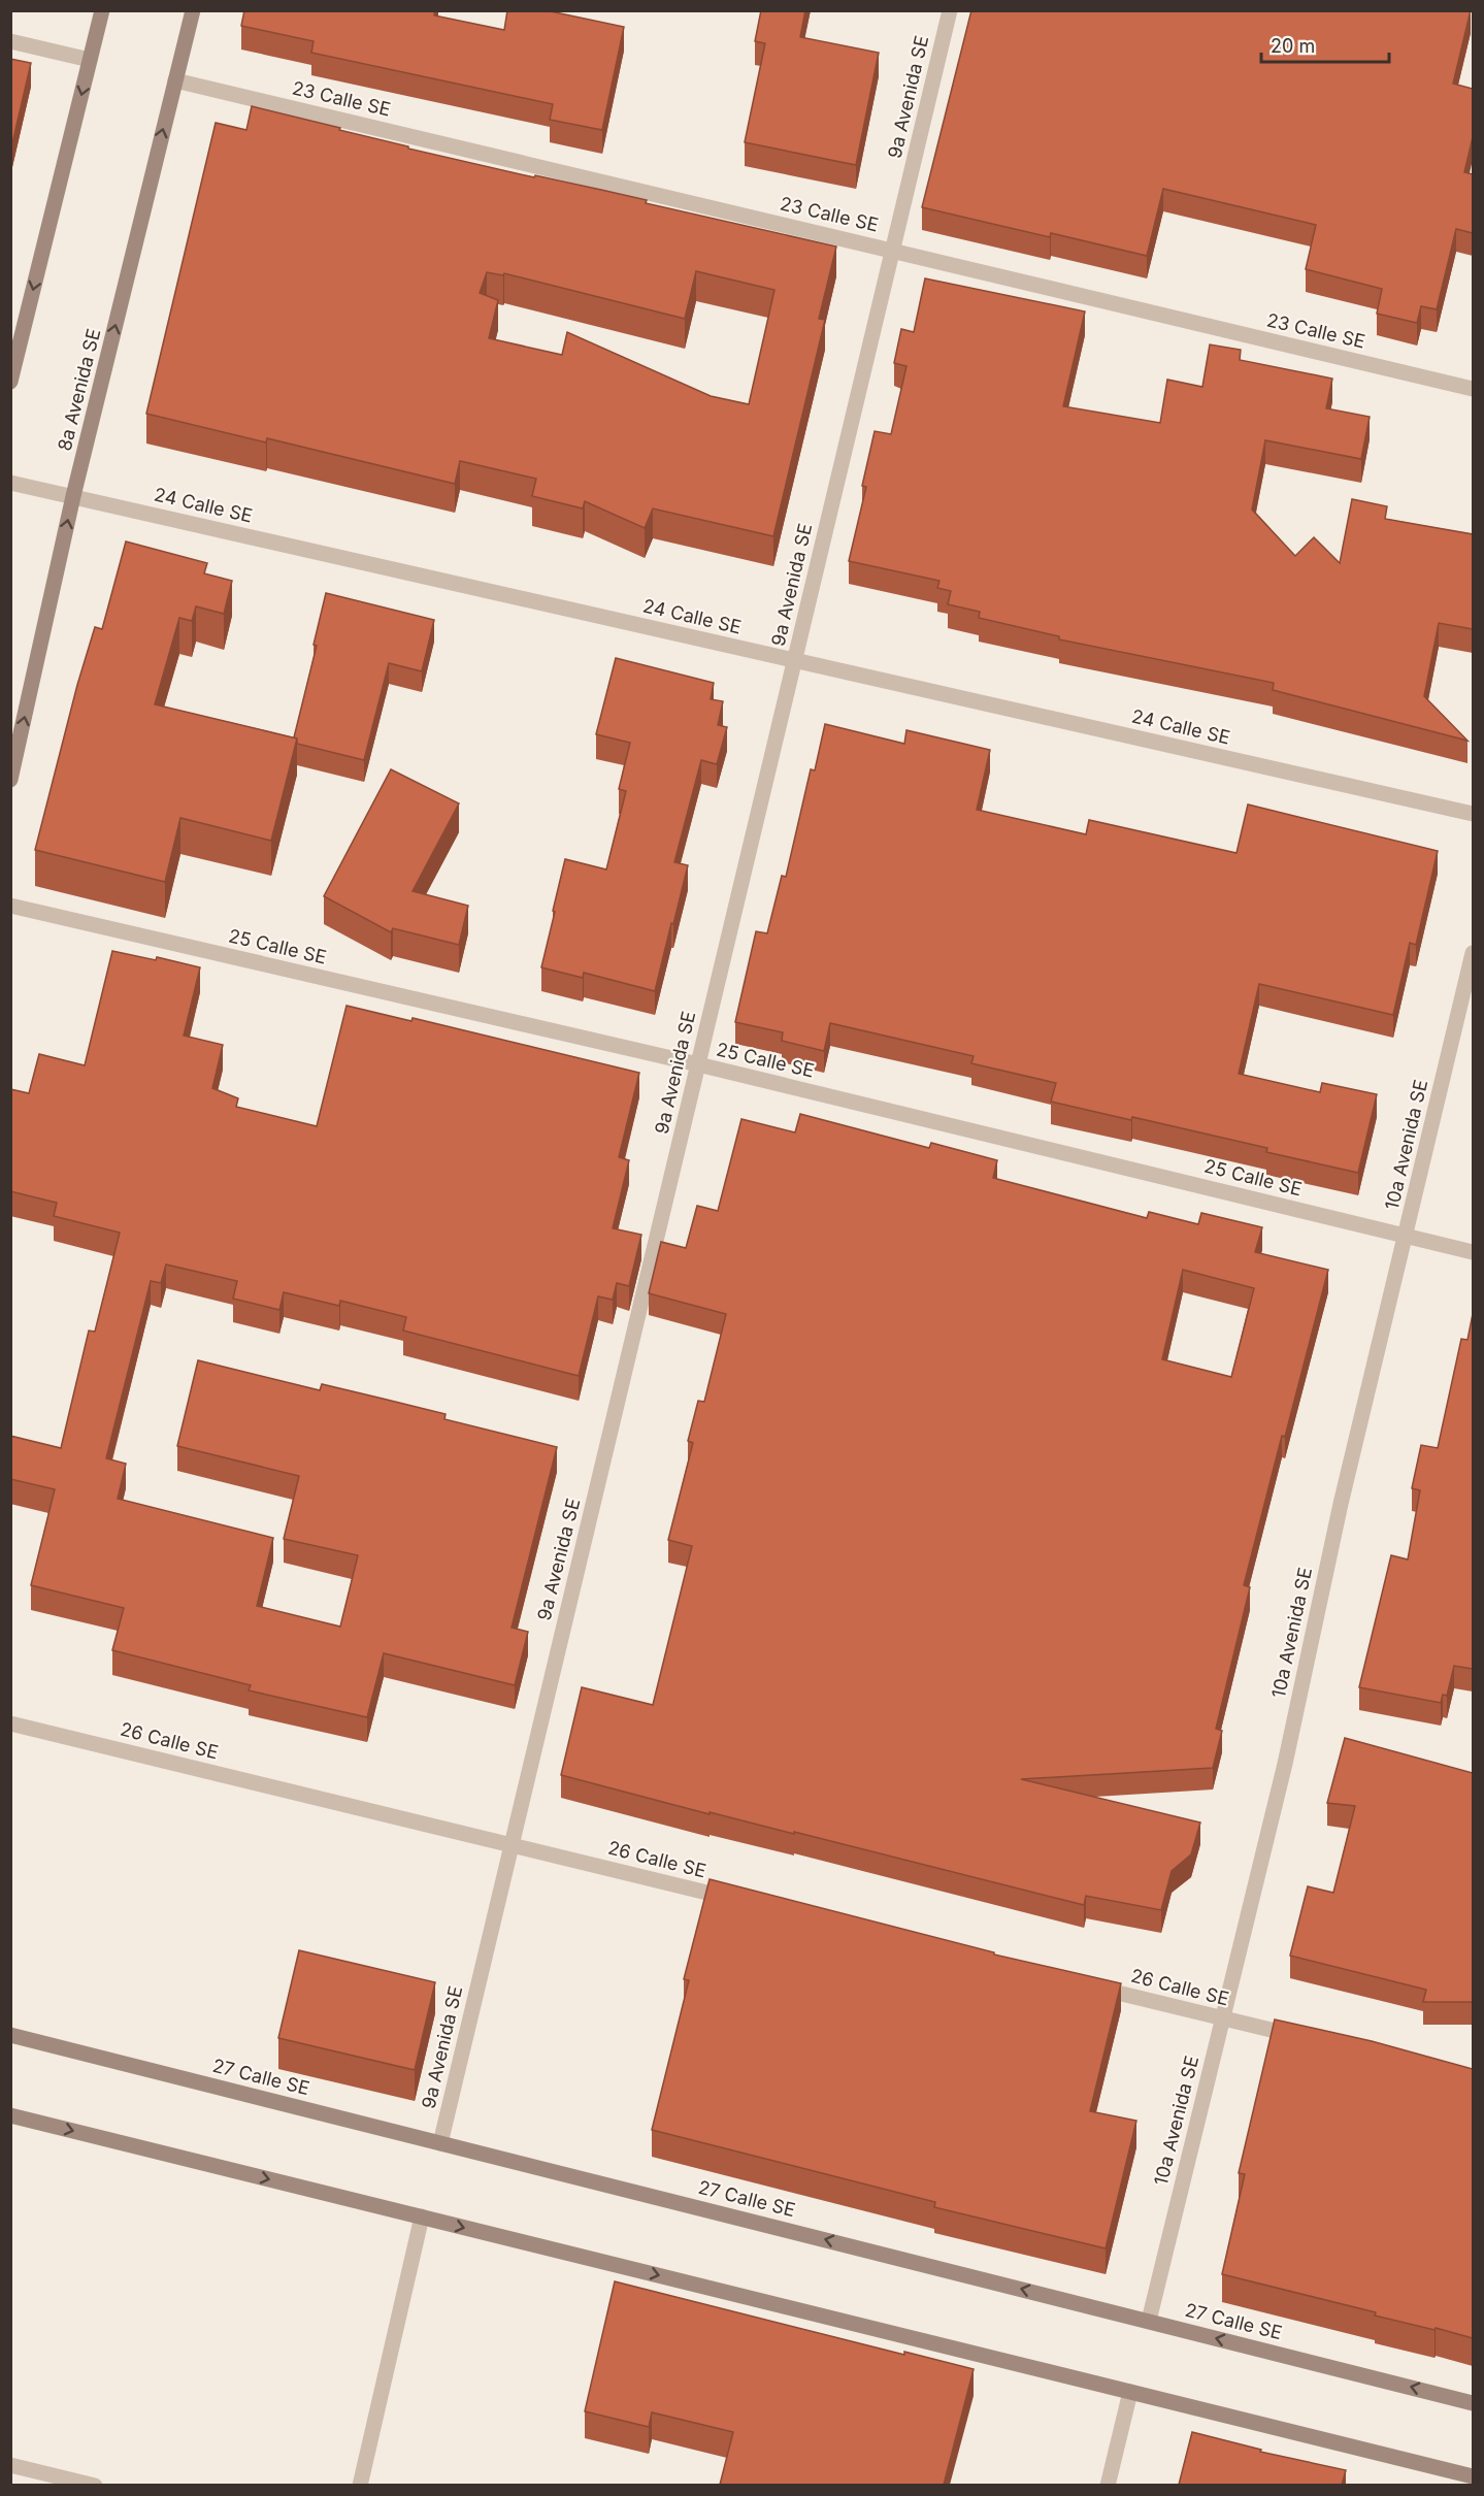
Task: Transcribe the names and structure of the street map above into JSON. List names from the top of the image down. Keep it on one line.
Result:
{"streets":{"main road":["8a Avenida SE","27 Calle SE"],"street":["9a Avenida SE","23 Calle SE","24 Calle SE","25 Calle SE","10a Avenida SE","26 Calle SE"]},"crossings":[["9a Avenida SE","23 Calle SE"],["9a Avenida SE","24 Calle SE"],["9a Avenida SE","25 Calle SE"],["9a Avenida SE","26 Calle SE"],["9a Avenida SE","27 Calle SE"],["23 Calle SE","8a Avenida SE"],["8a Avenida SE","24 Calle SE"],["25 Calle SE","10a Avenida SE"],["10a Avenida SE","26 Calle SE"],["10a Avenida SE","27 Calle SE"]],"scale_bar":"20 m"}
